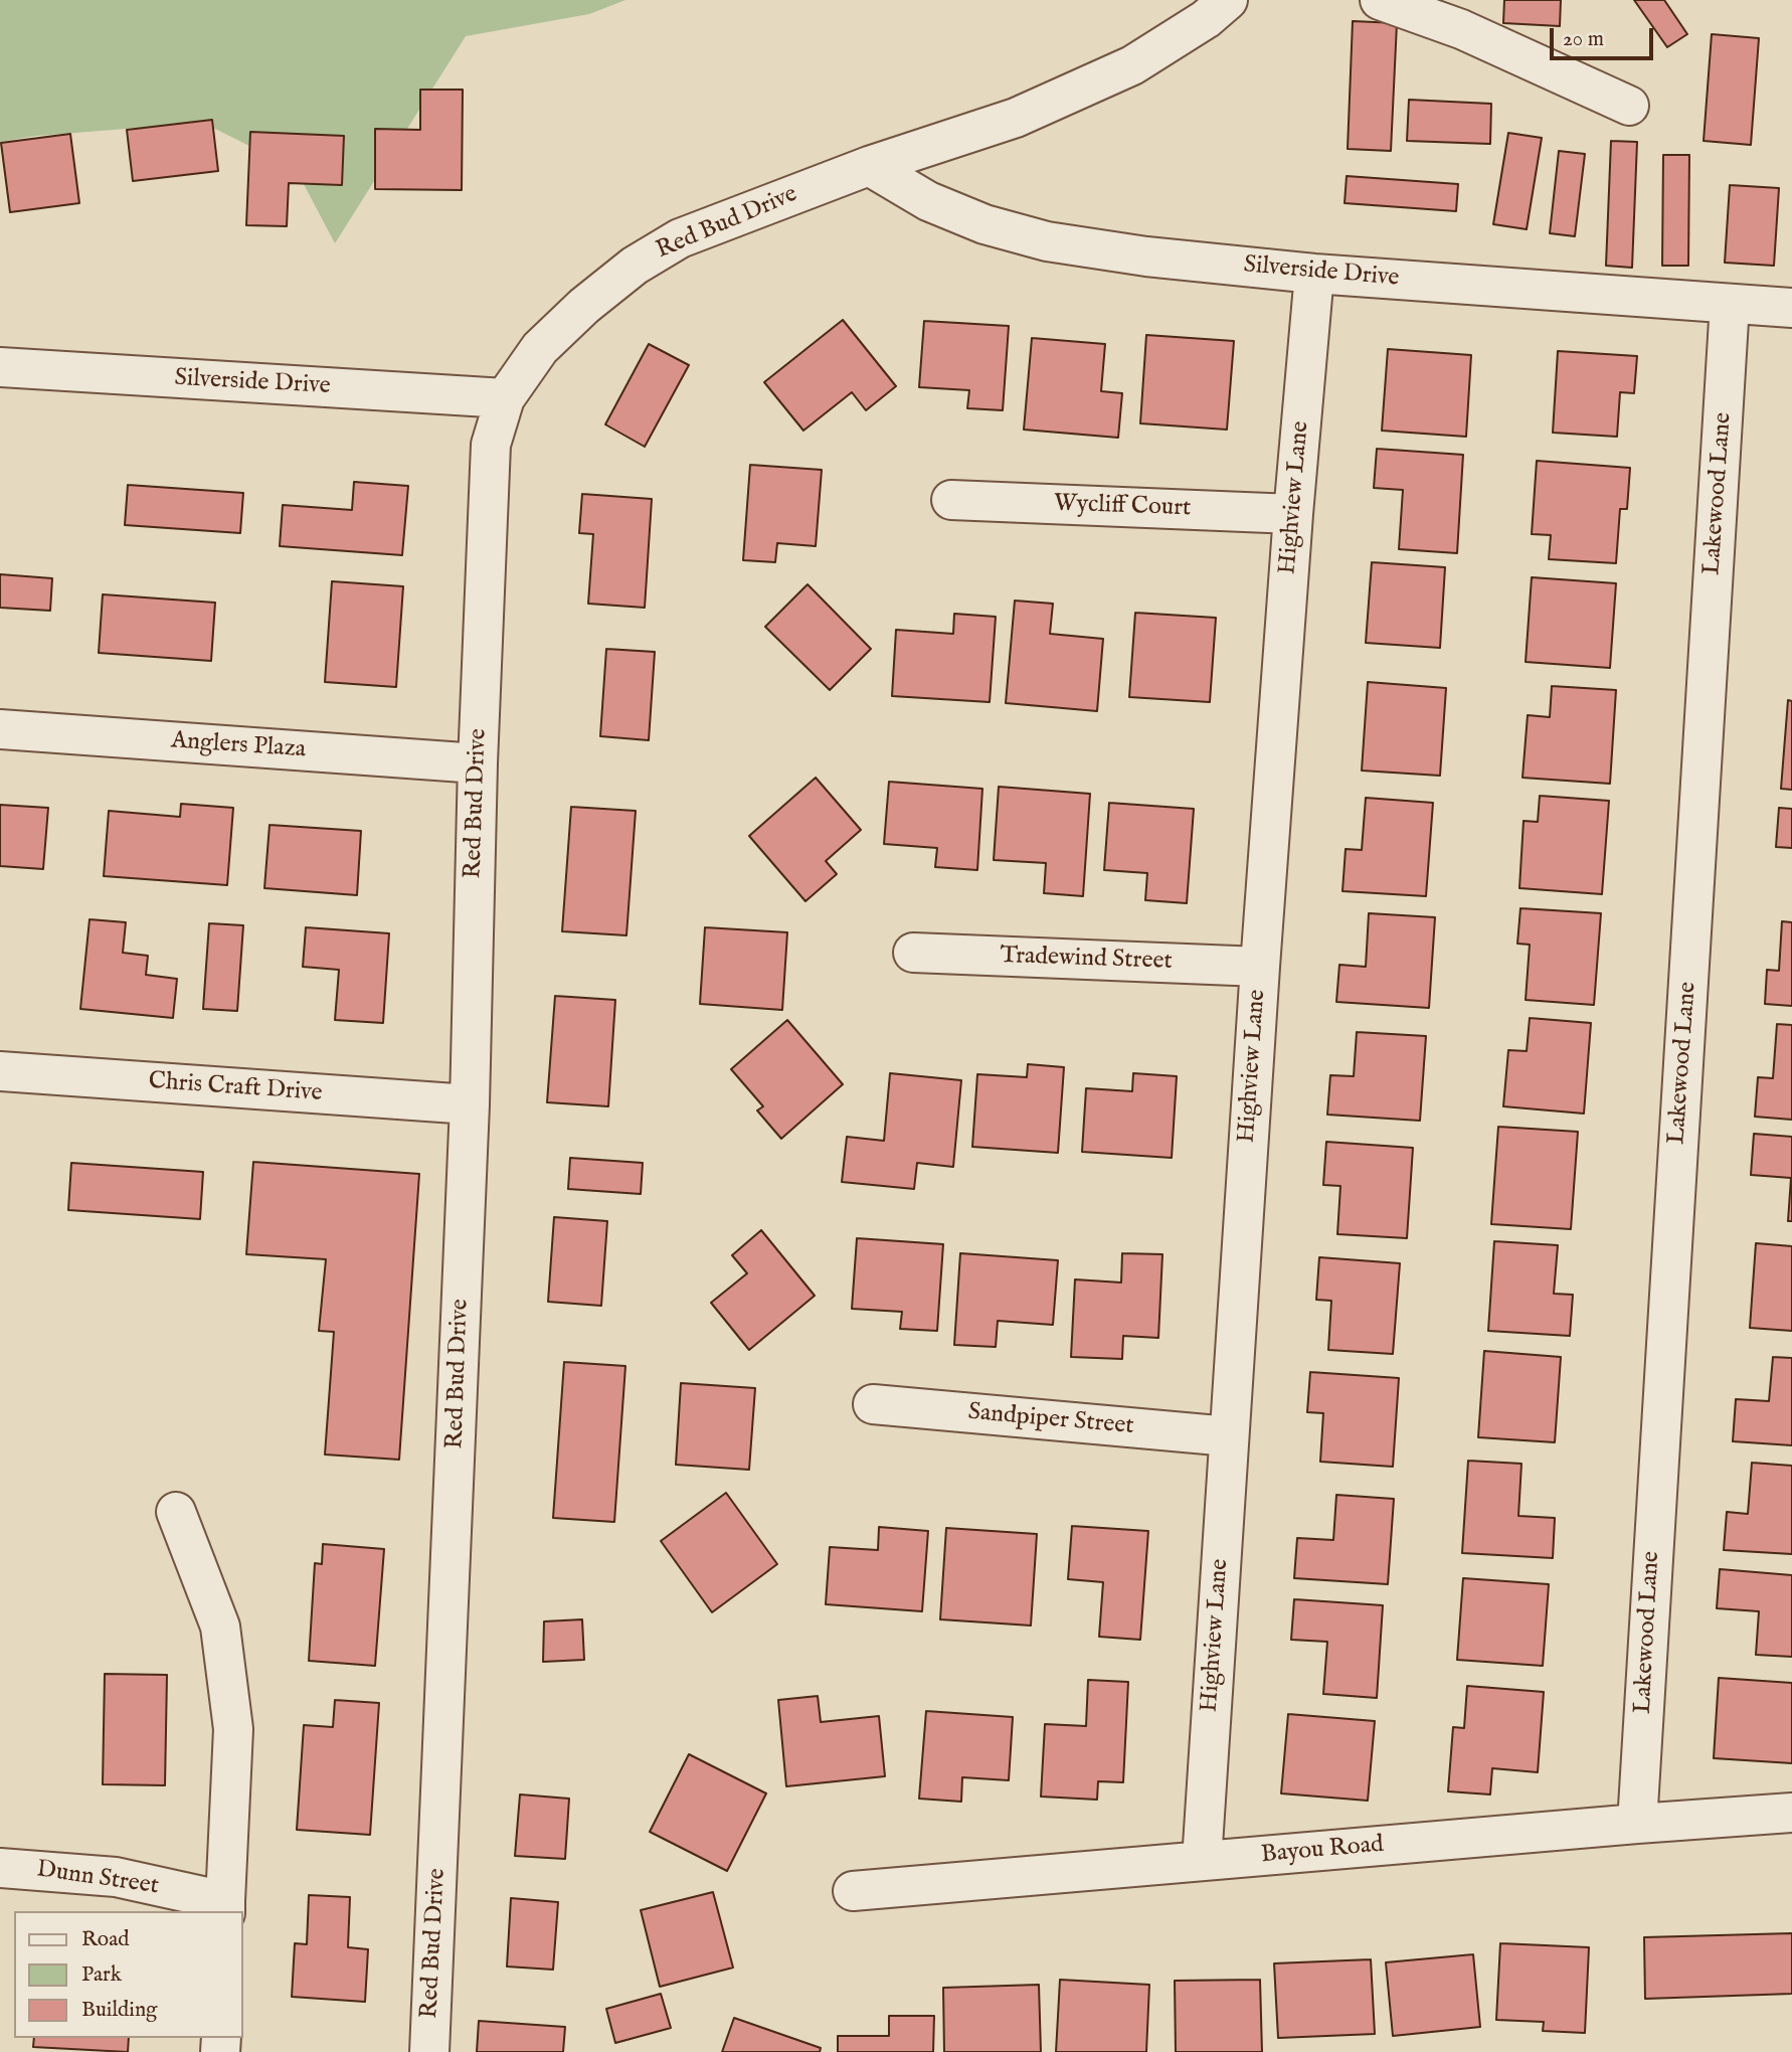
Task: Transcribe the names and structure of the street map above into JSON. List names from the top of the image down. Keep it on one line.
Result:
{"streets":{"street":["Red Bud Drive","Silverside Drive","Lakewood Lane","Highview Lane","Wycliff Court","Anglers Plaza","Tradewind Street","Chris Craft Drive","Sandpiper Street","Bayou Road","Dunn Street"]},"crossings":[["Red Bud Drive","Silverside Drive"],["Red Bud Drive","Anglers Plaza"],["Red Bud Drive","Chris Craft Drive"],["Silverside Drive","Lakewood Lane"],["Silverside Drive","Highview Lane"],["Lakewood Lane","Bayou Road"],["Highview Lane","Wycliff Court"],["Highview Lane","Tradewind Street"],["Highview Lane","Sandpiper Street"],["Highview Lane","Bayou Road"]],"legend":["Road","Park","Building"],"scale_bar":"20 m"}
